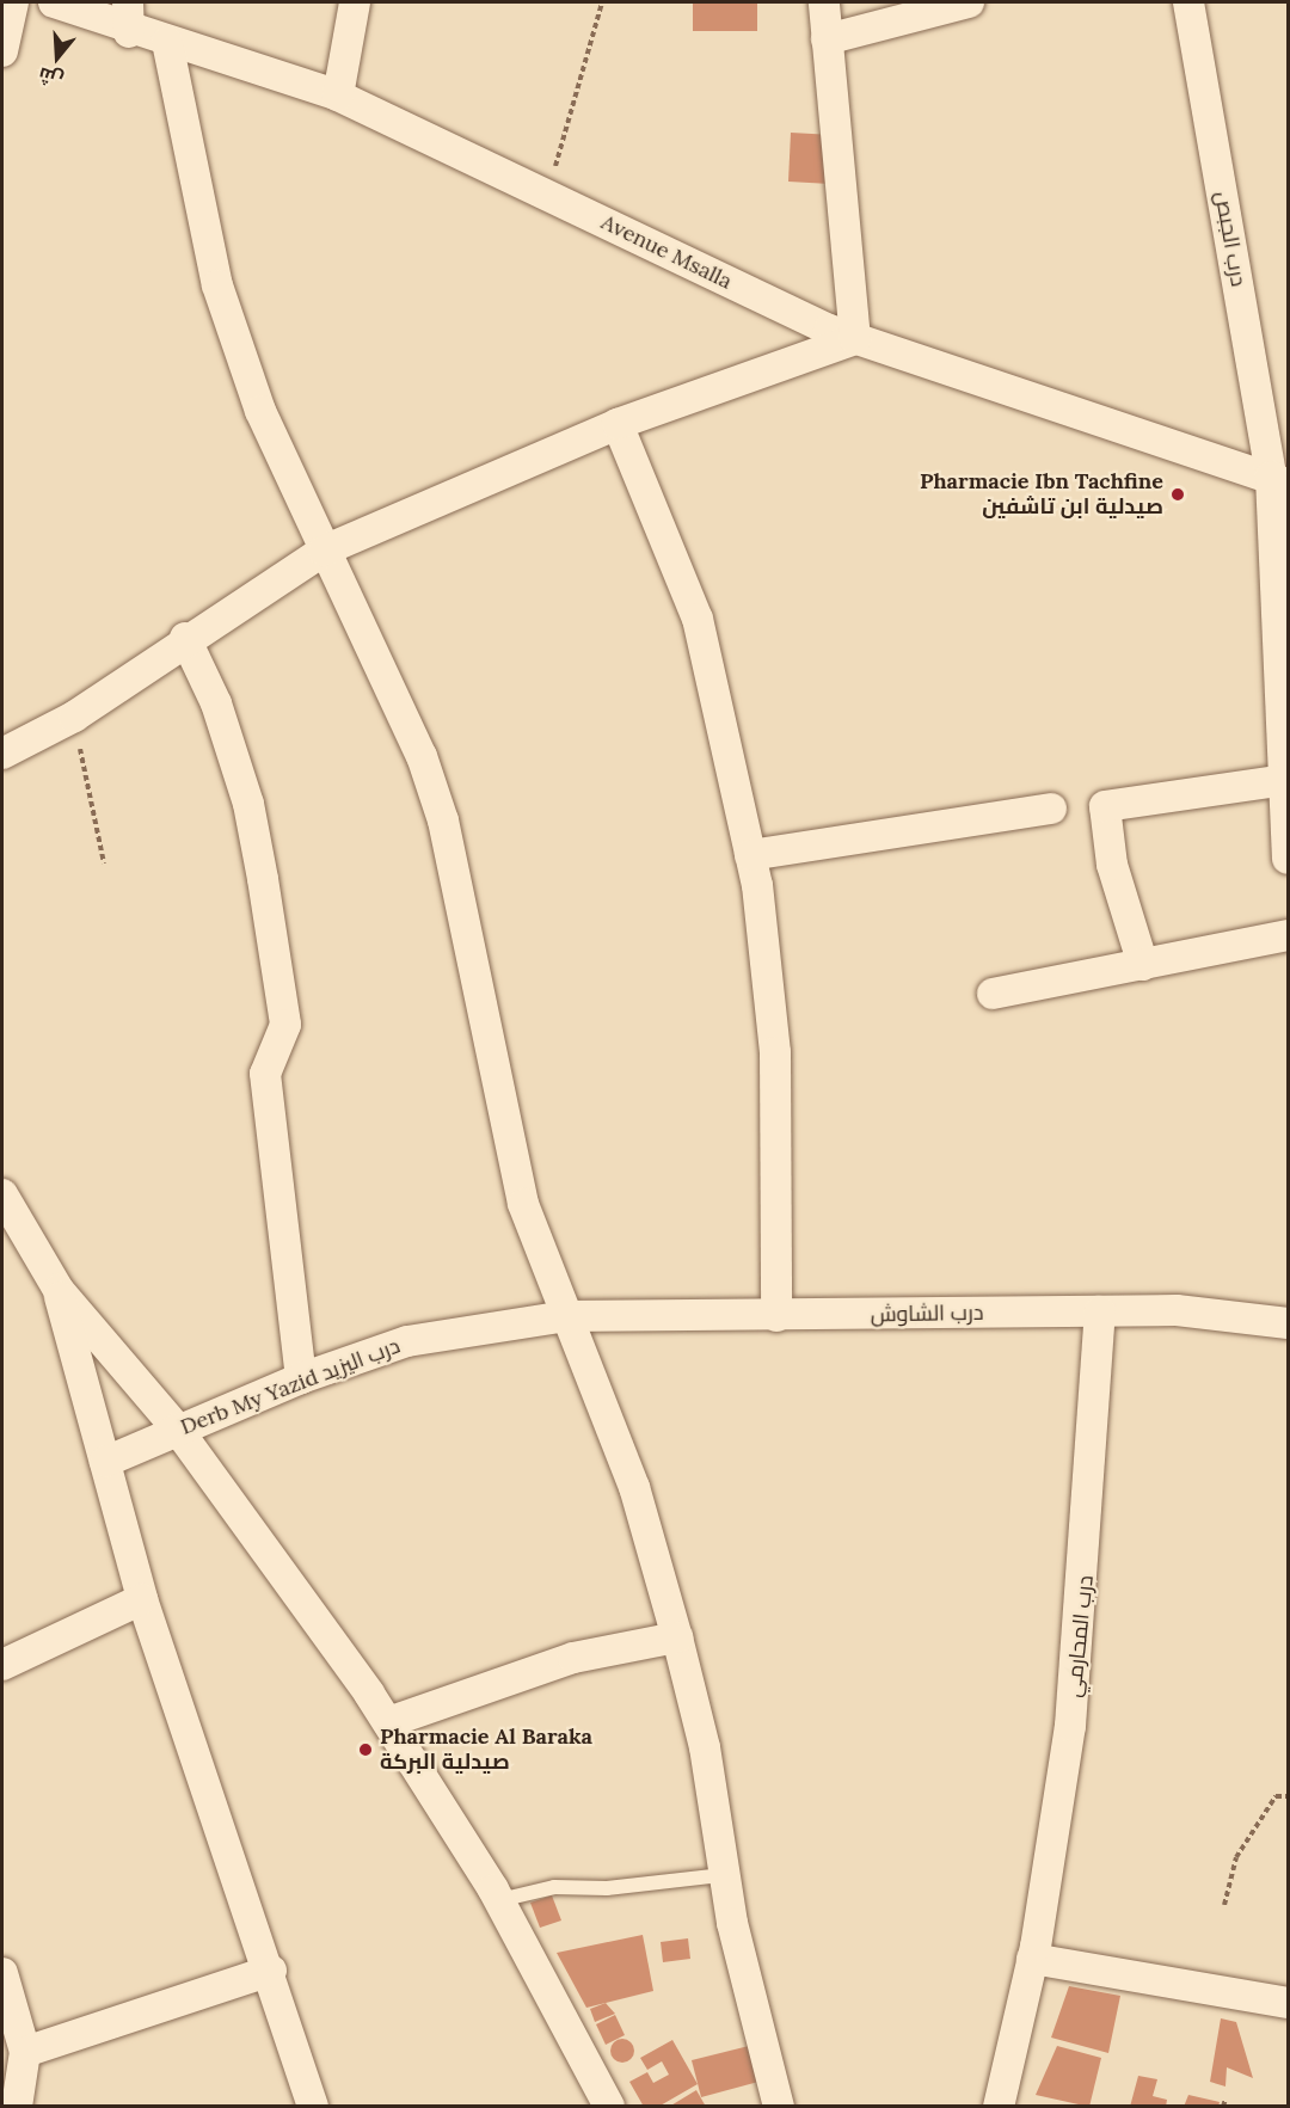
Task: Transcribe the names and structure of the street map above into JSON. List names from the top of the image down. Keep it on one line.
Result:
{"streets":{"street":["درب الجبص","Avenue Msalla","درب الشاوش","Derb My Yazid درب اليزيد","درب المحارمي"]},"crossings":[["درب الجبص","Avenue Msalla"],["درب الشاوش","Derb My Yazid درب اليزيد"],["درب الشاوش","درب المحارمي"]],"places":["Pharmacie Ibn Tachfine صيدلية ابن تاشفين","Pharmacie Al Baraka صيدلية البركة"],"north":"bottom"}
